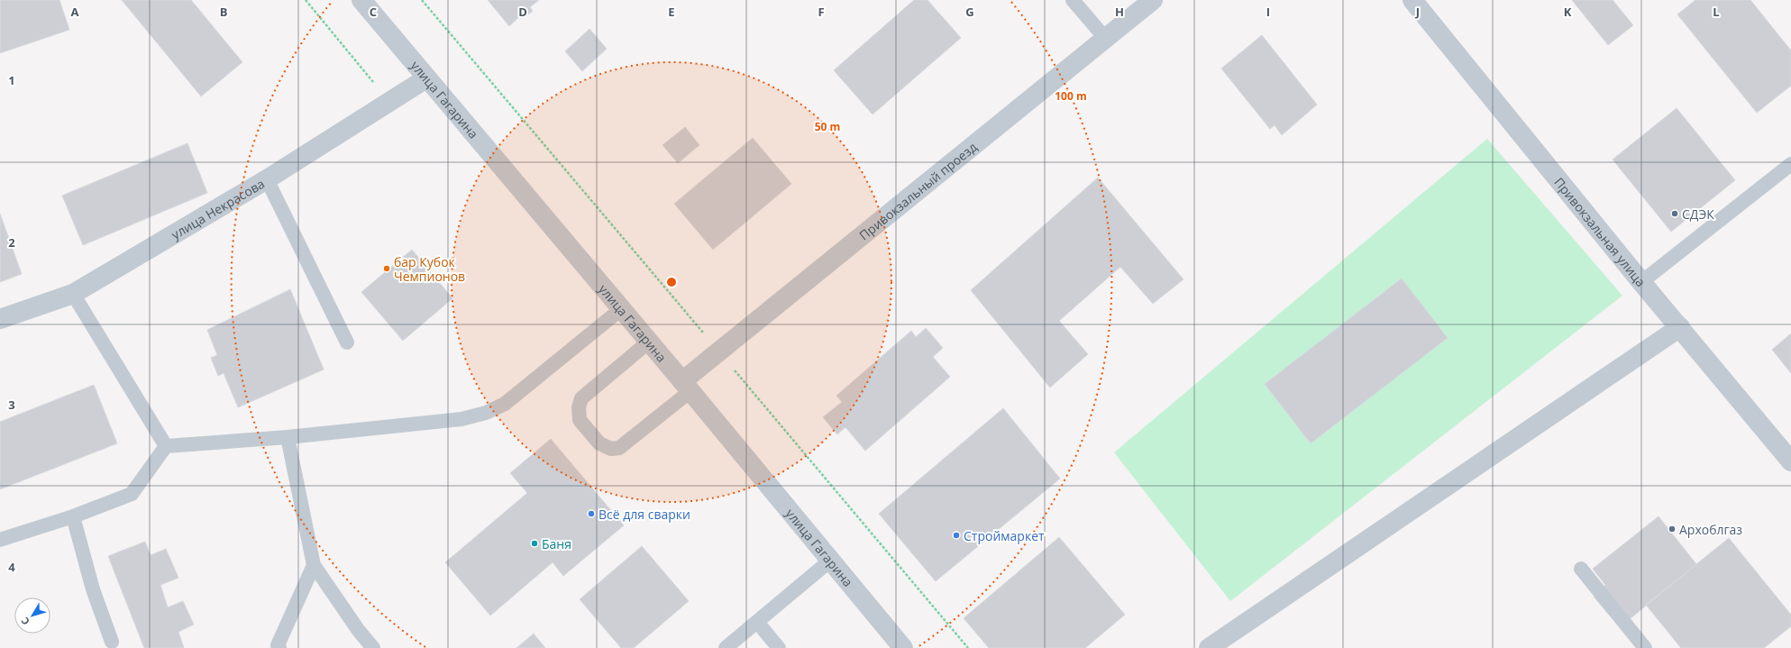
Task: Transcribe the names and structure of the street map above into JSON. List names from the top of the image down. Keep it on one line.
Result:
{"streets":{"street":["улица Гагарина","Привокзальный проезд","улица Некрасова","Привокзальная улица"]},"crossings":[["улица Гагарина","Привокзальный проезд"],["улица Гагарина","улица Некрасова"]],"places":["СДЭК","бар Кубок Чемпионов","Всё для сварки","Архоблгаз","Строймаркет","Баня"],"north":"bottom left","grid":{"columns":["A","B","C","D","E","F","G","H","I","J","K","L"],"rows":["1","2","3","4"]},"rings":["100 m","50 m"]}
